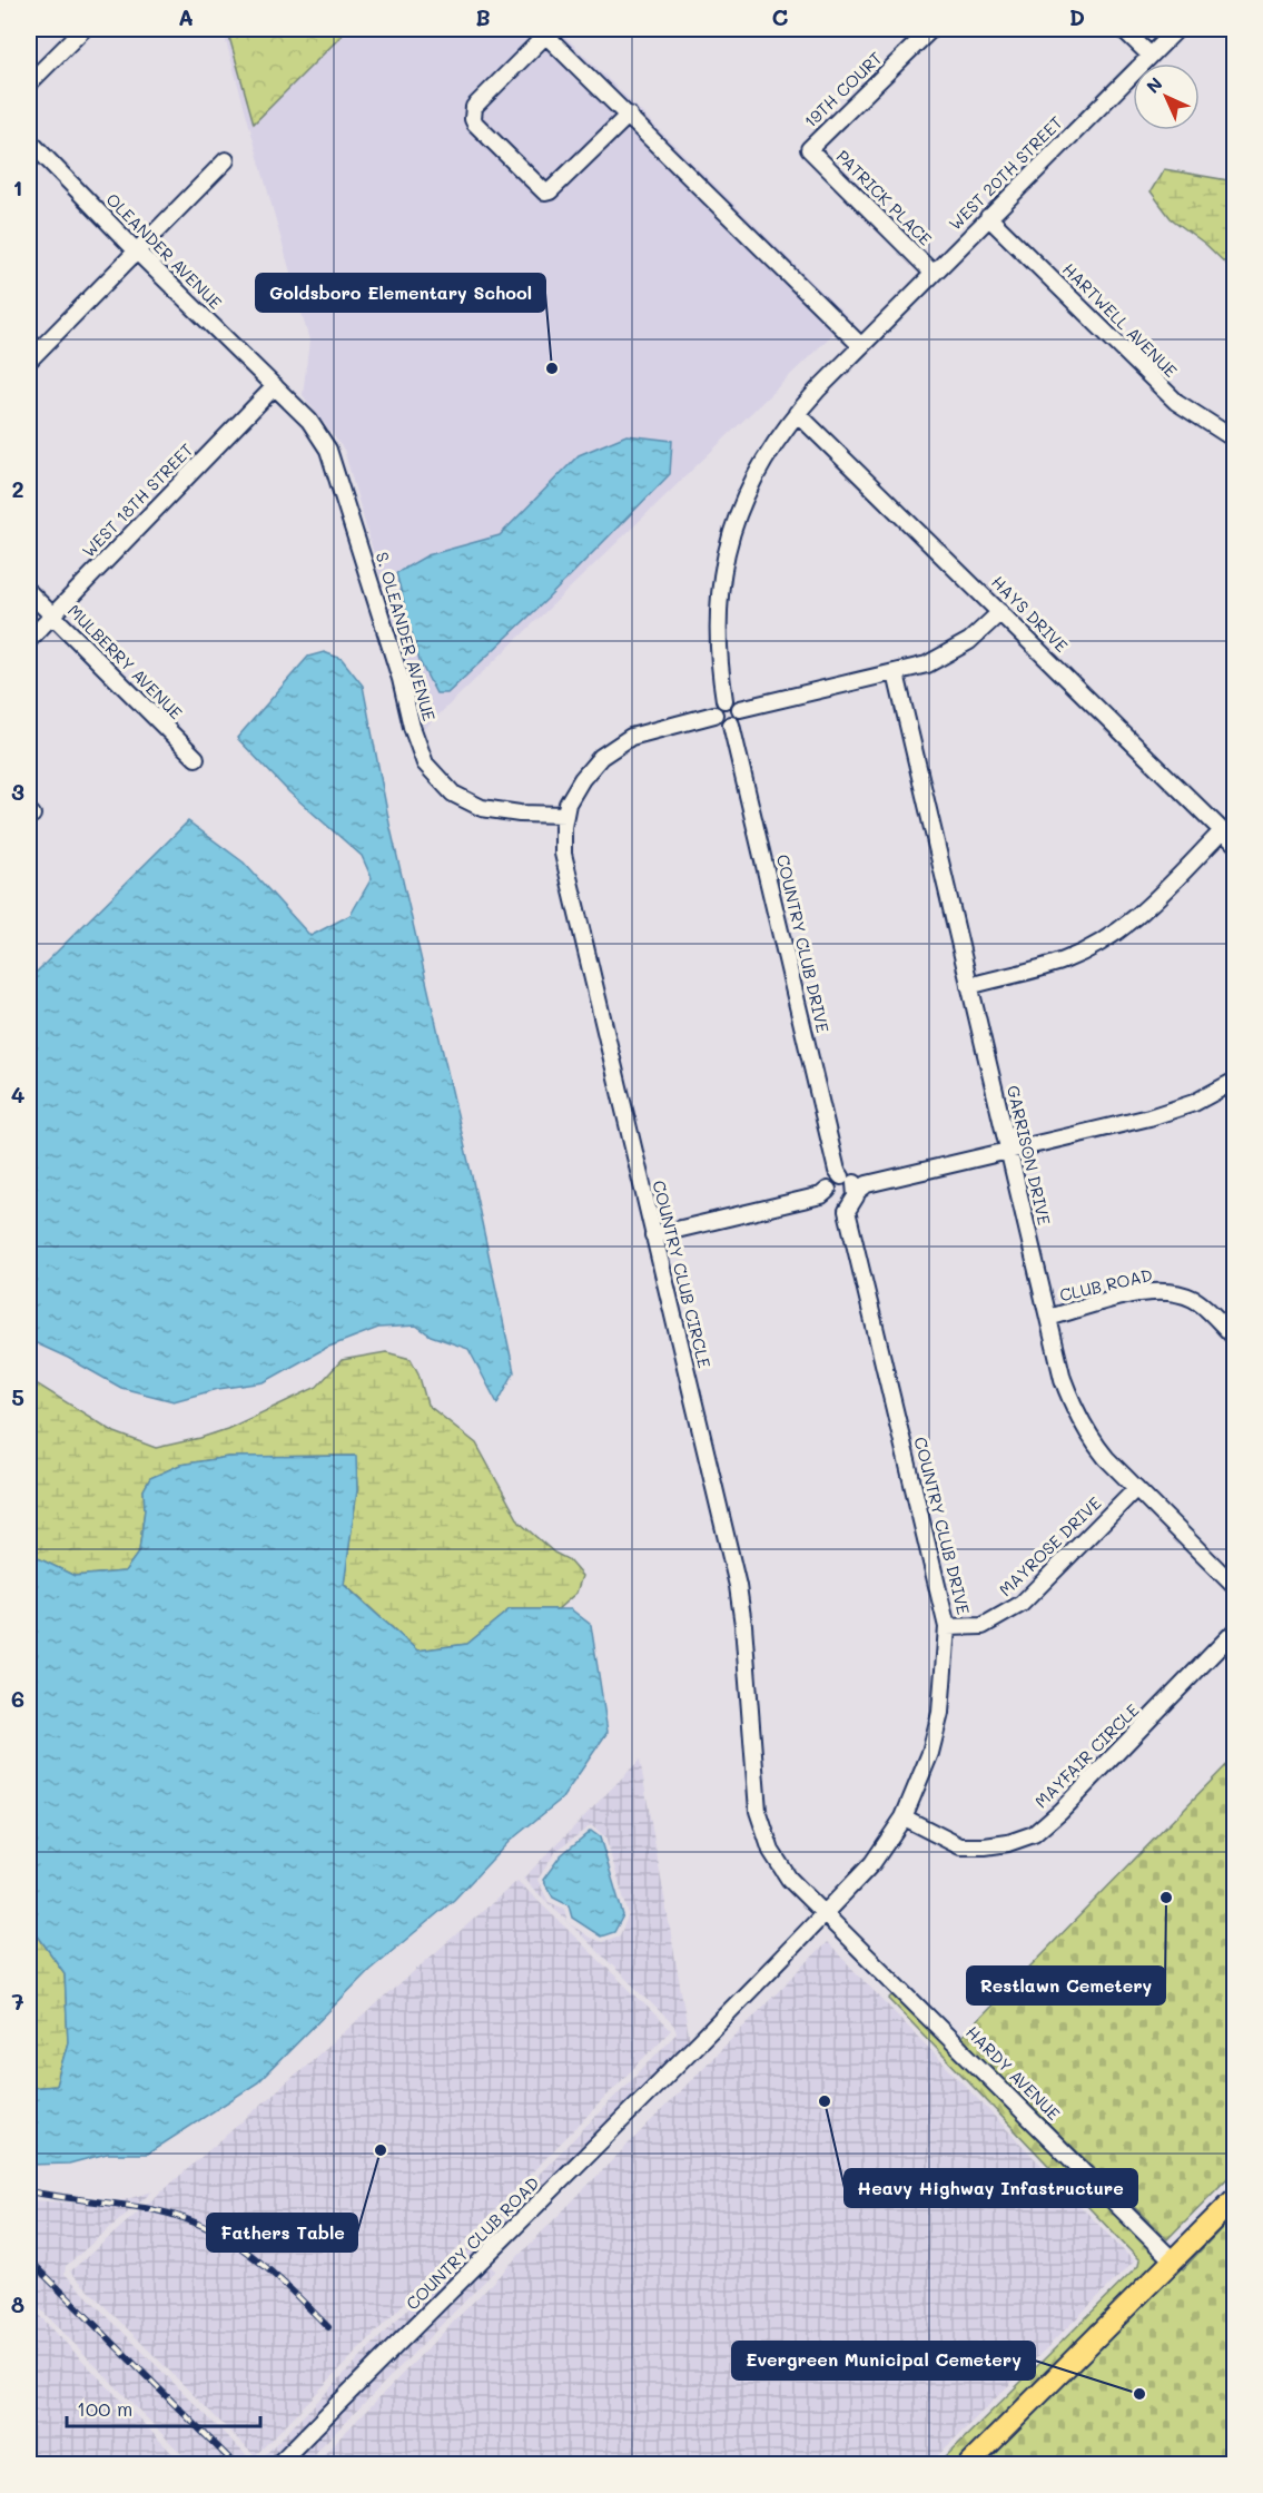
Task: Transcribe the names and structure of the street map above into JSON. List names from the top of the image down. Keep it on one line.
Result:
{"streets":{"street":["19TH COURT","WEST 20TH STREET","PATRICK PLACE","OLEANDER AVENUE","HARTWELL AVENUE","WEST 18TH STREET","HAYS DRIVE","S. OLEANDER AVENUE","MULBERRY AVENUE","COUNTRY CLUB DRIVE","GARRISON DRIVE","COUNTRY CLUB CIRCLE","CLUB ROAD","MAYROSE DRIVE","MAYFAIR CIRCLE","HARDY AVENUE","COUNTRY CLUB ROAD"]},"crossings":[["19TH COURT","PATRICK PLACE"],["WEST 20TH STREET","PATRICK PLACE"],["WEST 20TH STREET","HARTWELL AVENUE"],["OLEANDER AVENUE","WEST 18TH STREET"],["OLEANDER AVENUE","S. OLEANDER AVENUE"],["WEST 18TH STREET","S. OLEANDER AVENUE"],["WEST 18TH STREET","MULBERRY AVENUE"],["S. OLEANDER AVENUE","COUNTRY CLUB CIRCLE"],["COUNTRY CLUB DRIVE","COUNTRY CLUB CIRCLE"],["COUNTRY CLUB DRIVE","MAYROSE DRIVE"],["COUNTRY CLUB DRIVE","MAYFAIR CIRCLE"],["COUNTRY CLUB DRIVE","HARDY AVENUE"],["COUNTRY CLUB DRIVE","COUNTRY CLUB ROAD"],["GARRISON DRIVE","CLUB ROAD"],["GARRISON DRIVE","MAYROSE DRIVE"],["COUNTRY CLUB CIRCLE","HARDY AVENUE"]],"places":["Goldsboro Elementary School","Restlawn Cemetery","Heavy Highway Infastructure","Fathers Table","Evergreen Municipal Cemetery"],"scale_bar":"100 m","north":"top left","grid":{"columns":["A","B","C","D"],"rows":["1","2","3","4","5","6","7","8"]}}
